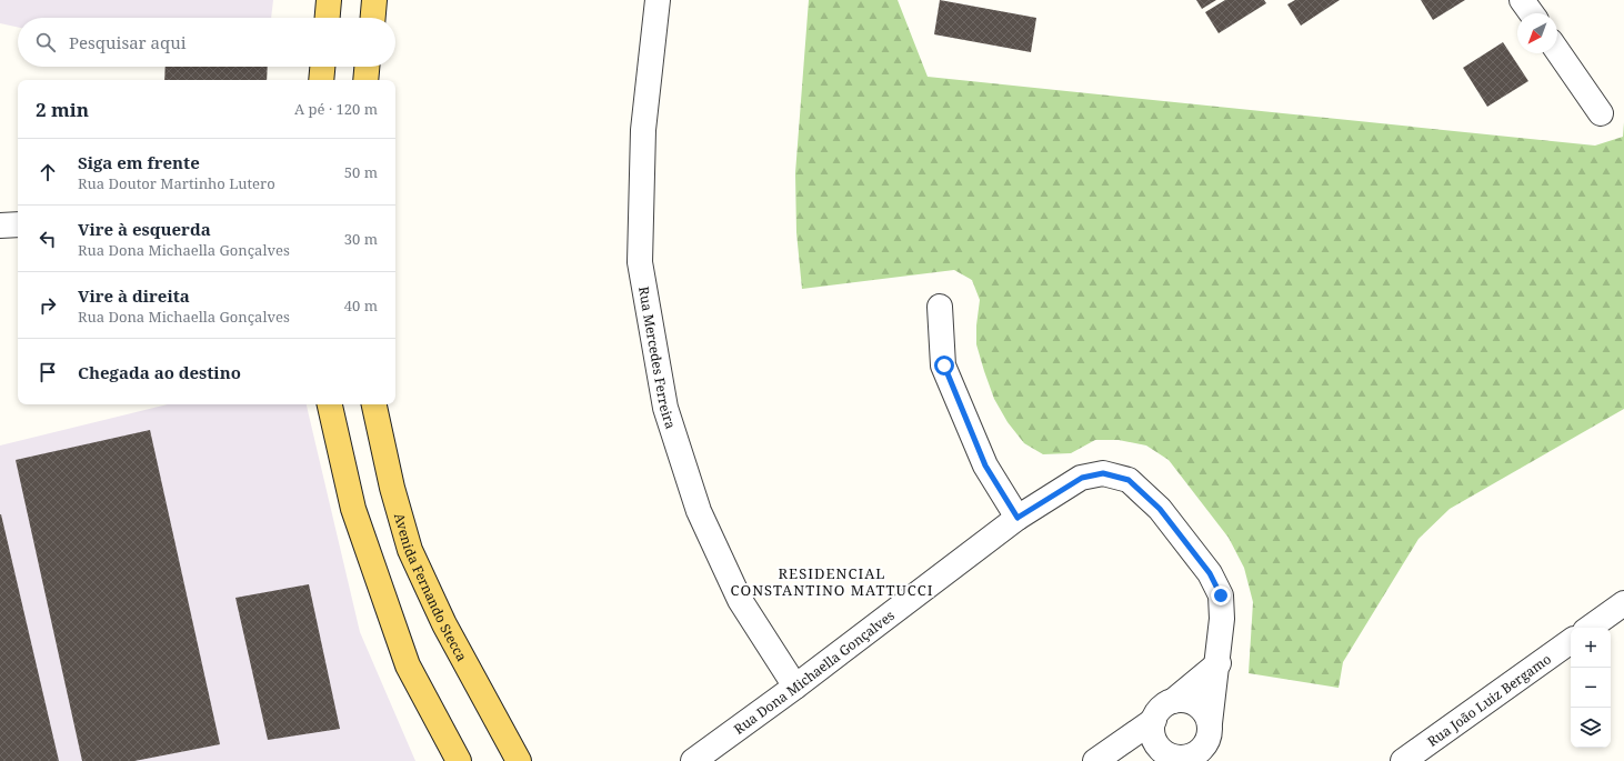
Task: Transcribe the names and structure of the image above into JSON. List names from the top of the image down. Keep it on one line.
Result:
{"streets":{"main road":["Avenida Fernando Stecca"],"street":["Rua Mercedes Ferreira","Rua Dona Michaella Gonçalves","Rua João Luiz Bergamo"]},"crossings":[["Rua Mercedes Ferreira","Rua Dona Michaella Gonçalves"]],"districts":["RESIDENCIAL CONSTANTINO MATTUCCI"],"north":"bottom left","page":{"search":"Pesquisar aqui","heading":["2 min","A pé · 120 m"],"list":[["Siga em frente","Rua Doutor Martinho Lutero","50 m"],["Vire à esquerda","Rua Dona Michaella Gonçalves","30 m"],["Vire à direita","Rua Dona Michaella Gonçalves","40 m"],"Chegada ao destino"],"map_buttons":["+","−"]}}
